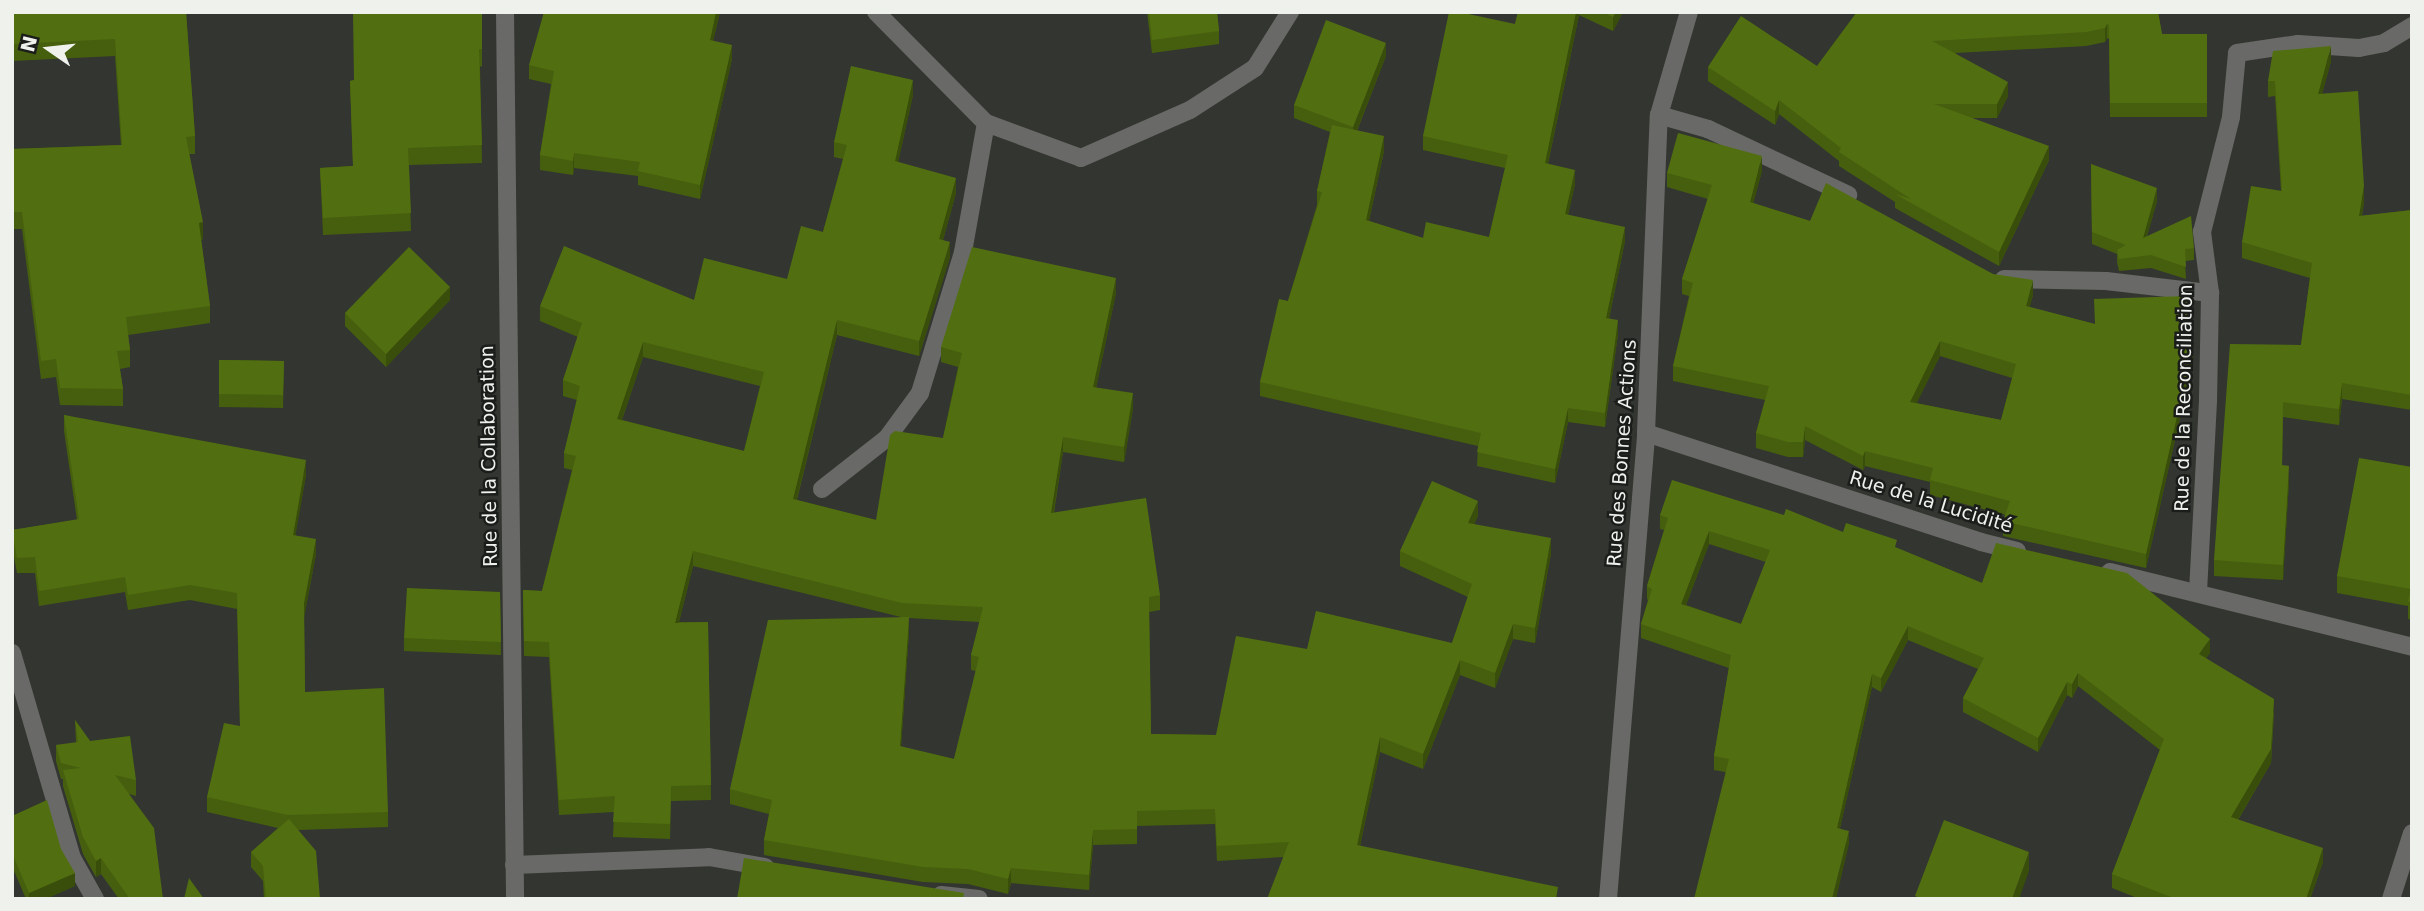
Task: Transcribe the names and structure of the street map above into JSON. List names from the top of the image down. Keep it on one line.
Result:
{"streets":{"street":["Rue de la Reconciliation","Rue des Bonnes Actions","Rue de la Collaboration","Rue de la Lucidité"]},"crossings":[["Rue des Bonnes Actions","Rue de la Lucidité"]],"north":"left"}
